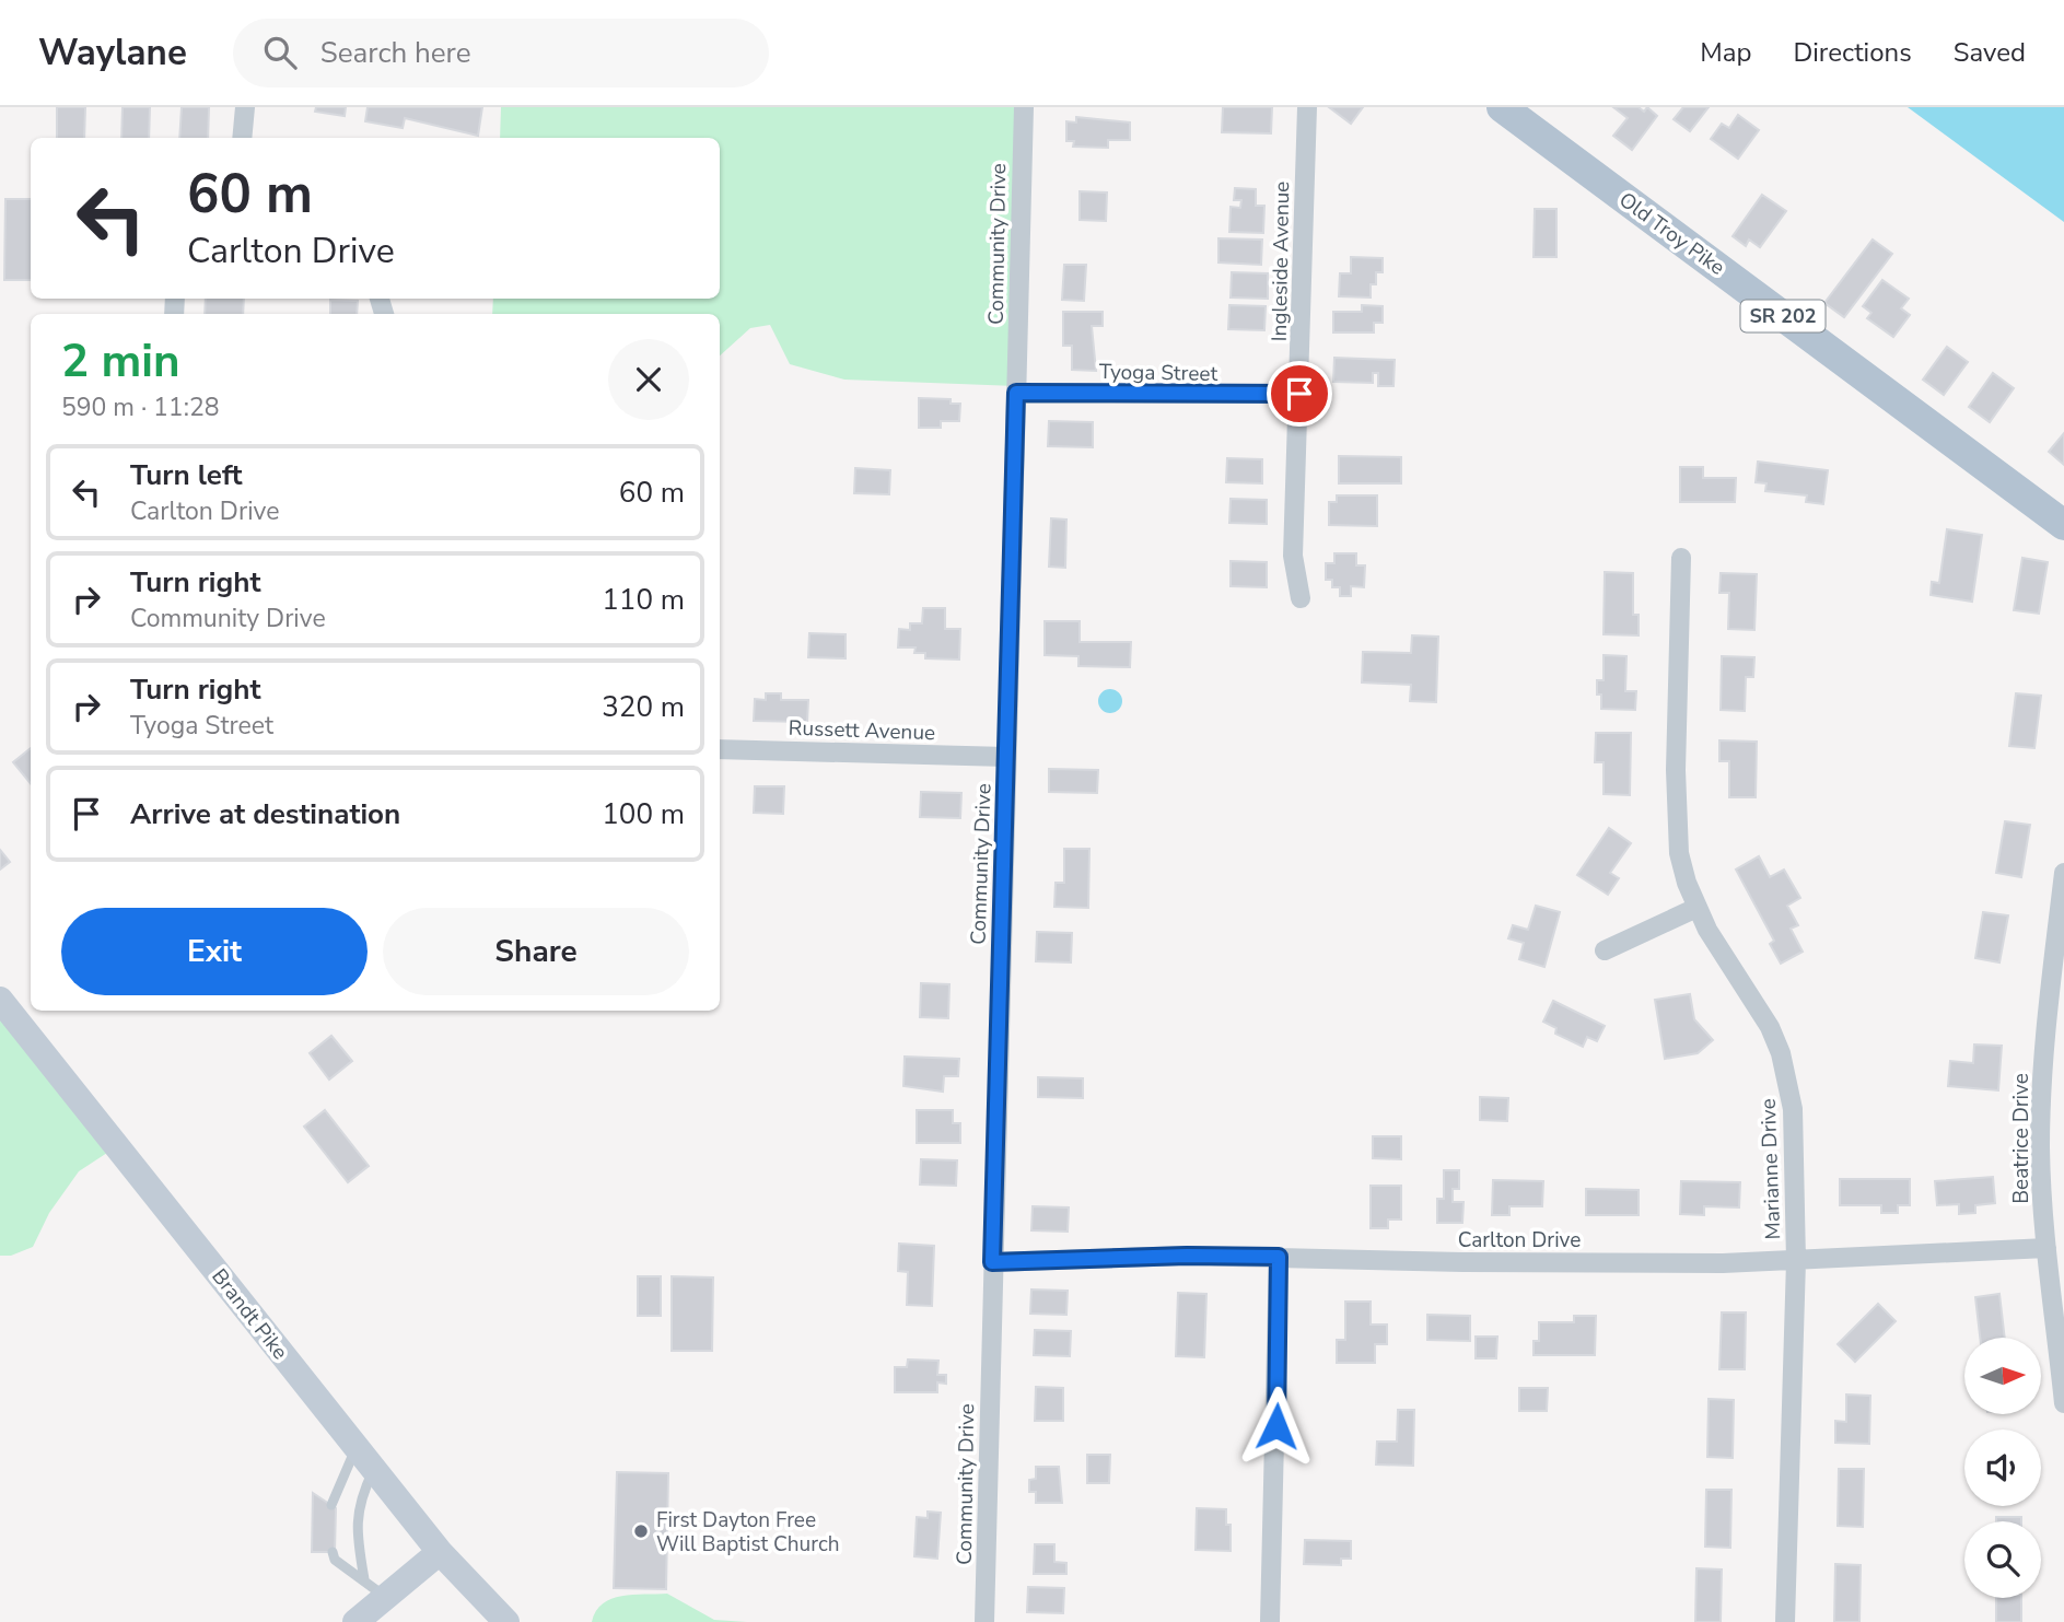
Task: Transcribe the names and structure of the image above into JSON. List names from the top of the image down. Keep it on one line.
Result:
{"streets":{"main road":["Old Troy Pike","SR 202","Brandt Pike"],"street":["Community Drive","Ingleside Avenue","Tyoga Street","Russett Avenue","Beatrice Drive","Marianne Drive","Carlton Drive"]},"crossings":[["Community Drive","Tyoga Street"],["Community Drive","Russett Avenue"],["Community Drive","Carlton Drive"],["Ingleside Avenue","Tyoga Street"],["Beatrice Drive","Carlton Drive"],["Marianne Drive","Carlton Drive"]],"places":["First Dayton Free Will Baptist Church"],"north":"right","page":{"header":"Waylane","search":"Search here","nav":["Map","Directions","Saved"],"turn":["60 m","Carlton Drive"],"heading":["2 min","590 m · 11:28"],"list":[{"name":"Turn left","note":"Carlton Drive","value":"60 m"},{"name":"Turn right","note":"Community Drive","value":"110 m"},{"name":"Turn right","note":"Tyoga Street","value":"320 m"},{"name":"Arrive at destination","value":"100 m"}],"buttons":["Exit","Share"]}}
